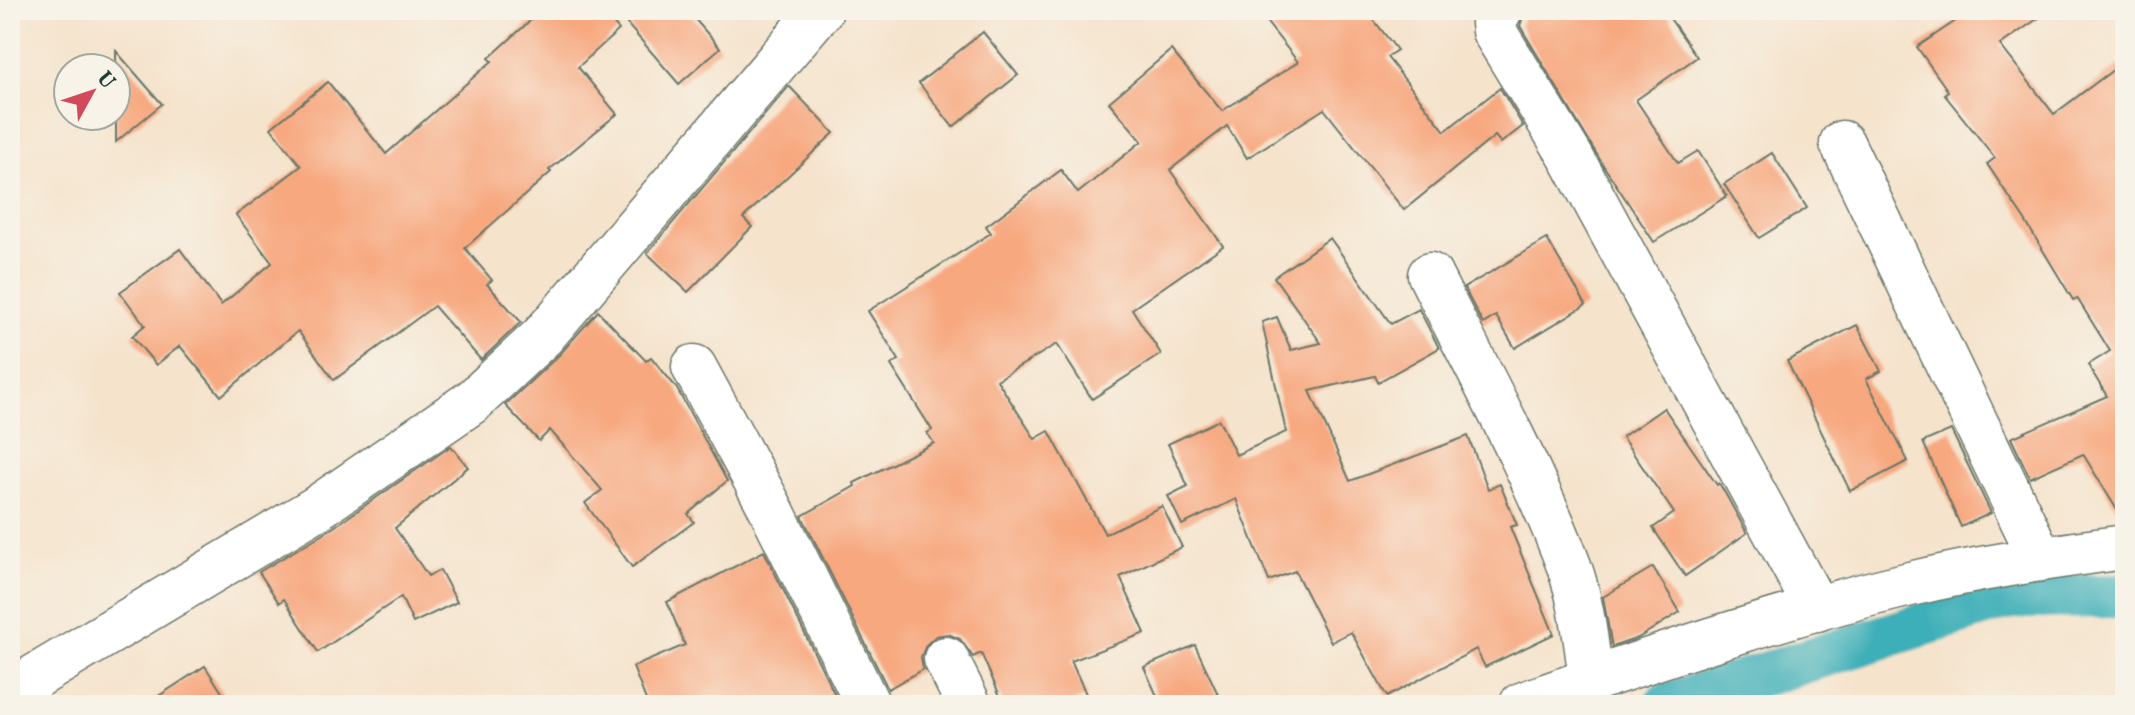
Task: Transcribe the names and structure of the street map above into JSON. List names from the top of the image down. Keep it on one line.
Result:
{"north":"top right"}
